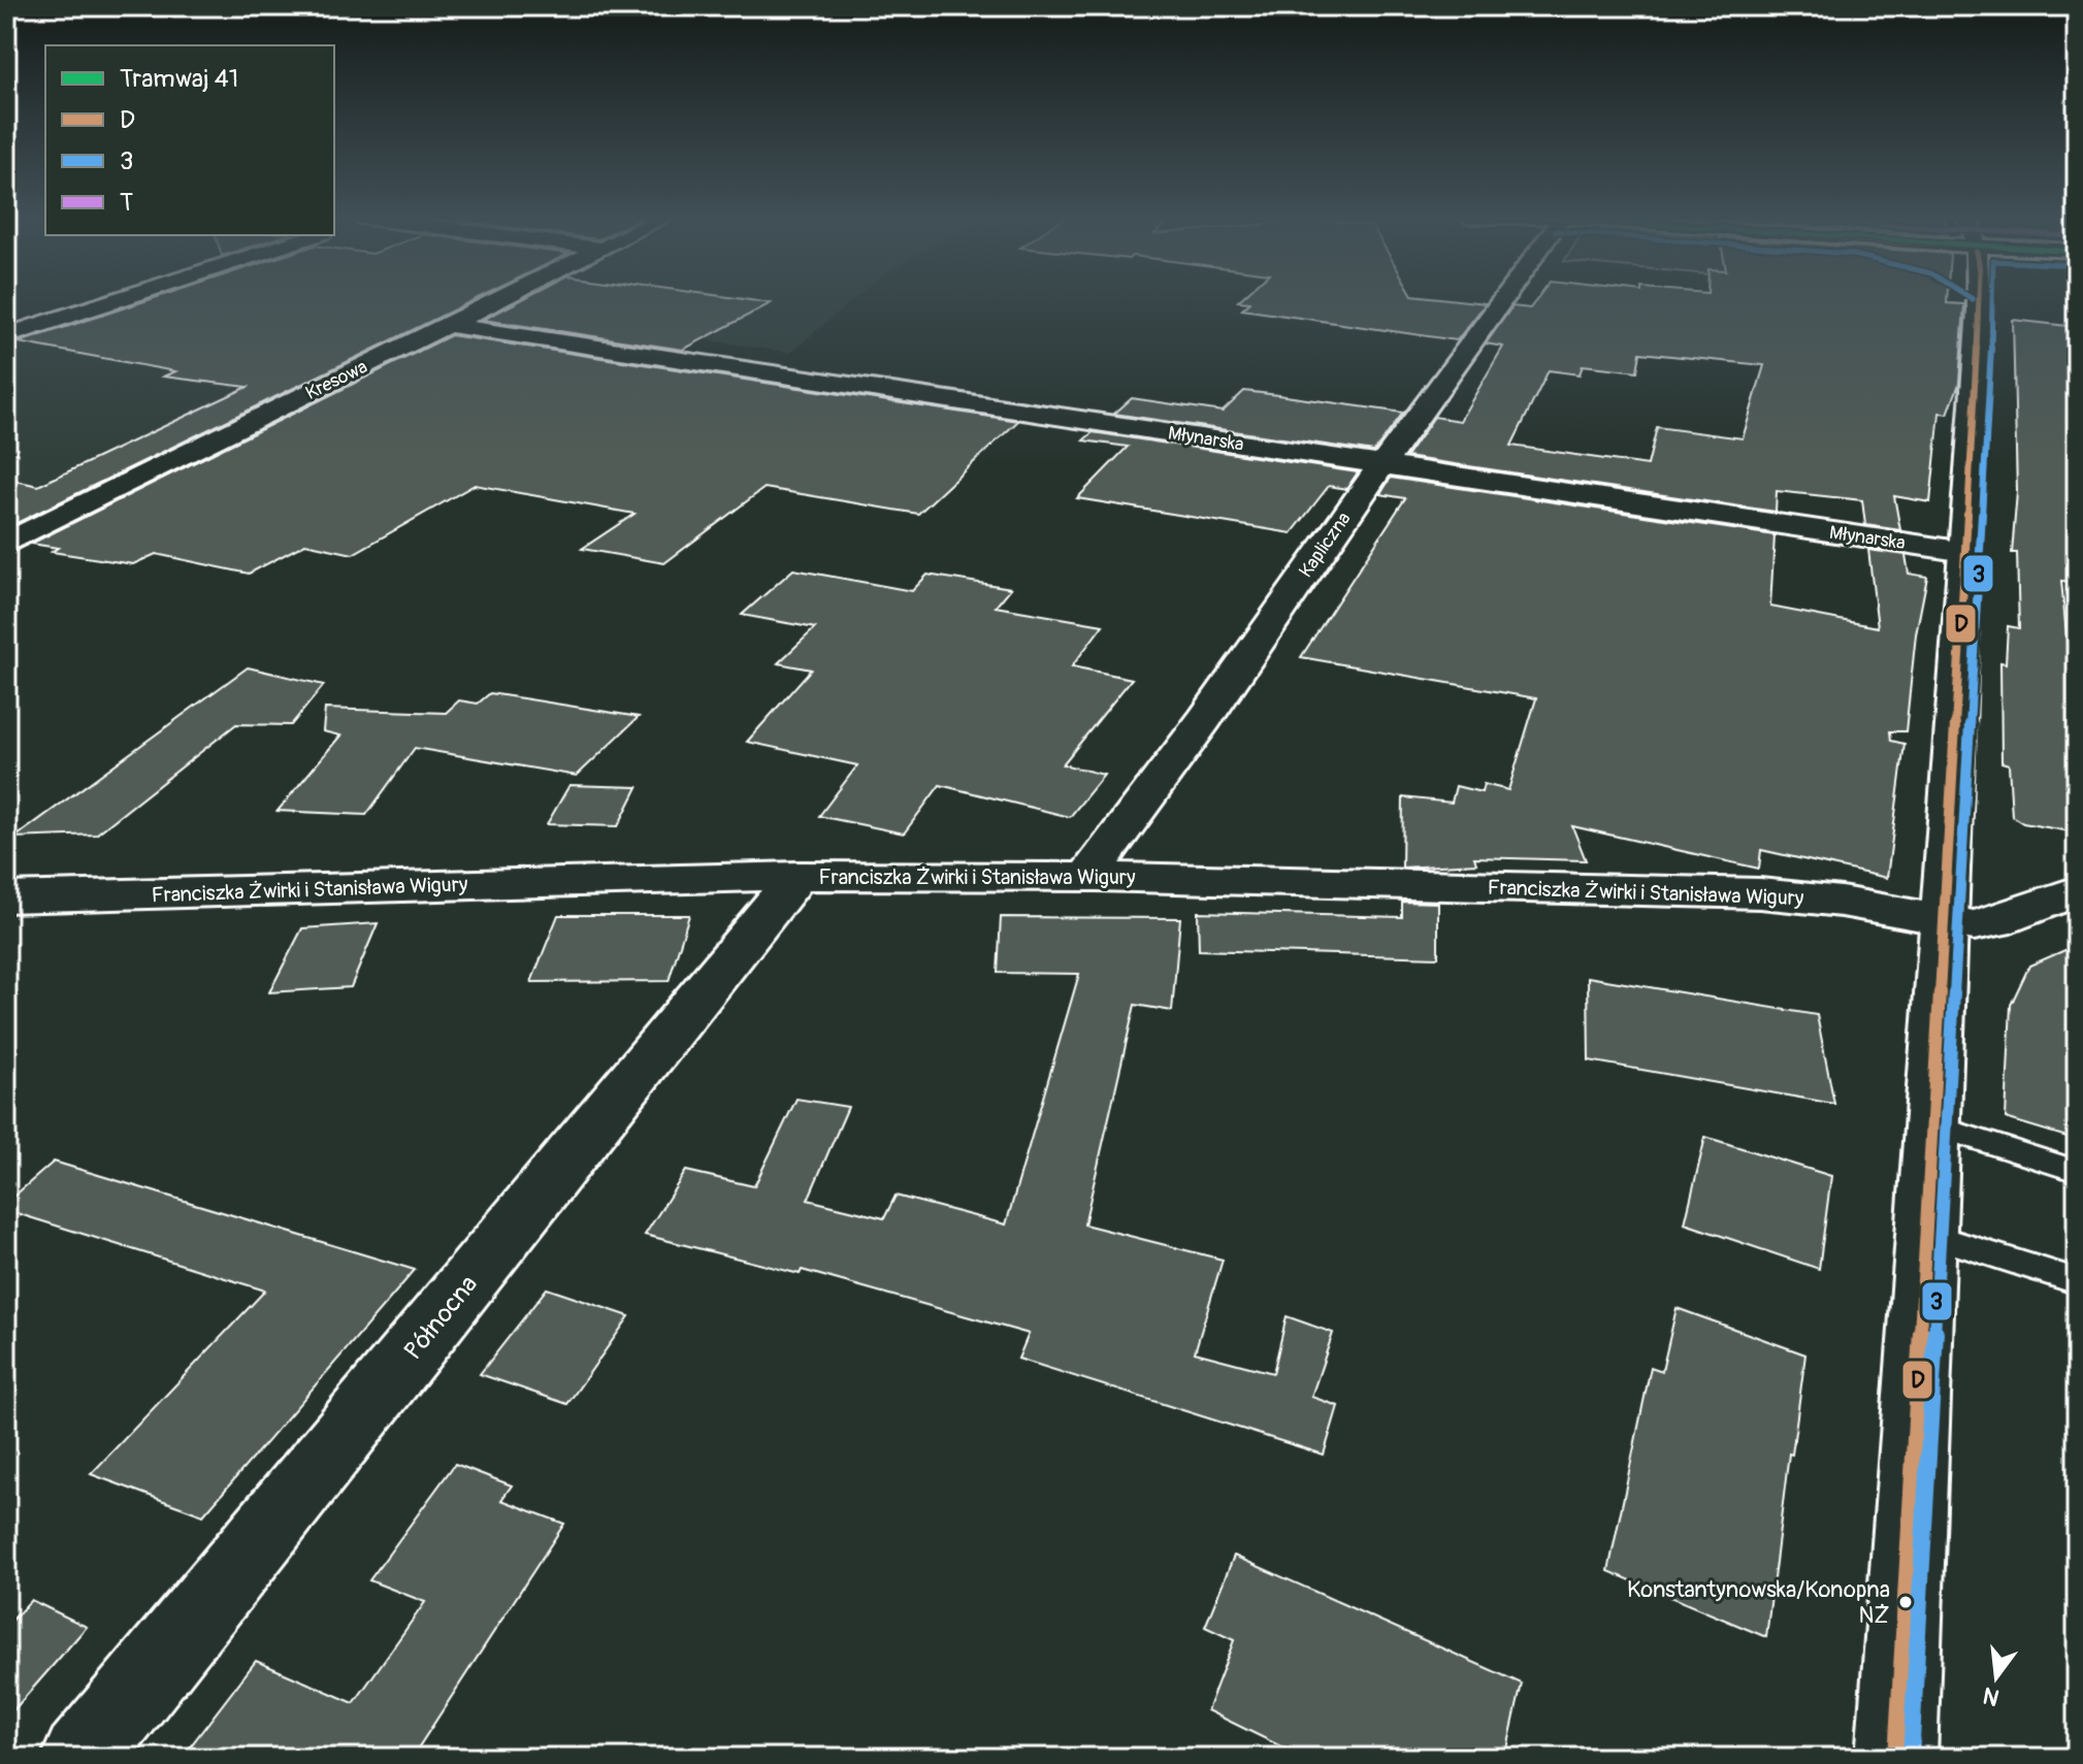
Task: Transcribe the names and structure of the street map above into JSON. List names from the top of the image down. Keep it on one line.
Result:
{"streets":{"street":["Kresowa","Młynarska","Kapliczna","Franciszka Żwirki i Stanisława Wigury","Północna"]},"crossings":[["Kresowa","Młynarska"],["Młynarska","Kapliczna"],["Kapliczna","Franciszka Żwirki i Stanisława Wigury"],["Franciszka Żwirki i Stanisława Wigury","Północna"]],"places":["Konstantynowska/Konopna NŻ"],"lines":["transit line D","transit line 3"],"legend":["Tramwaj 41","D","3","T"],"north":"bottom"}
